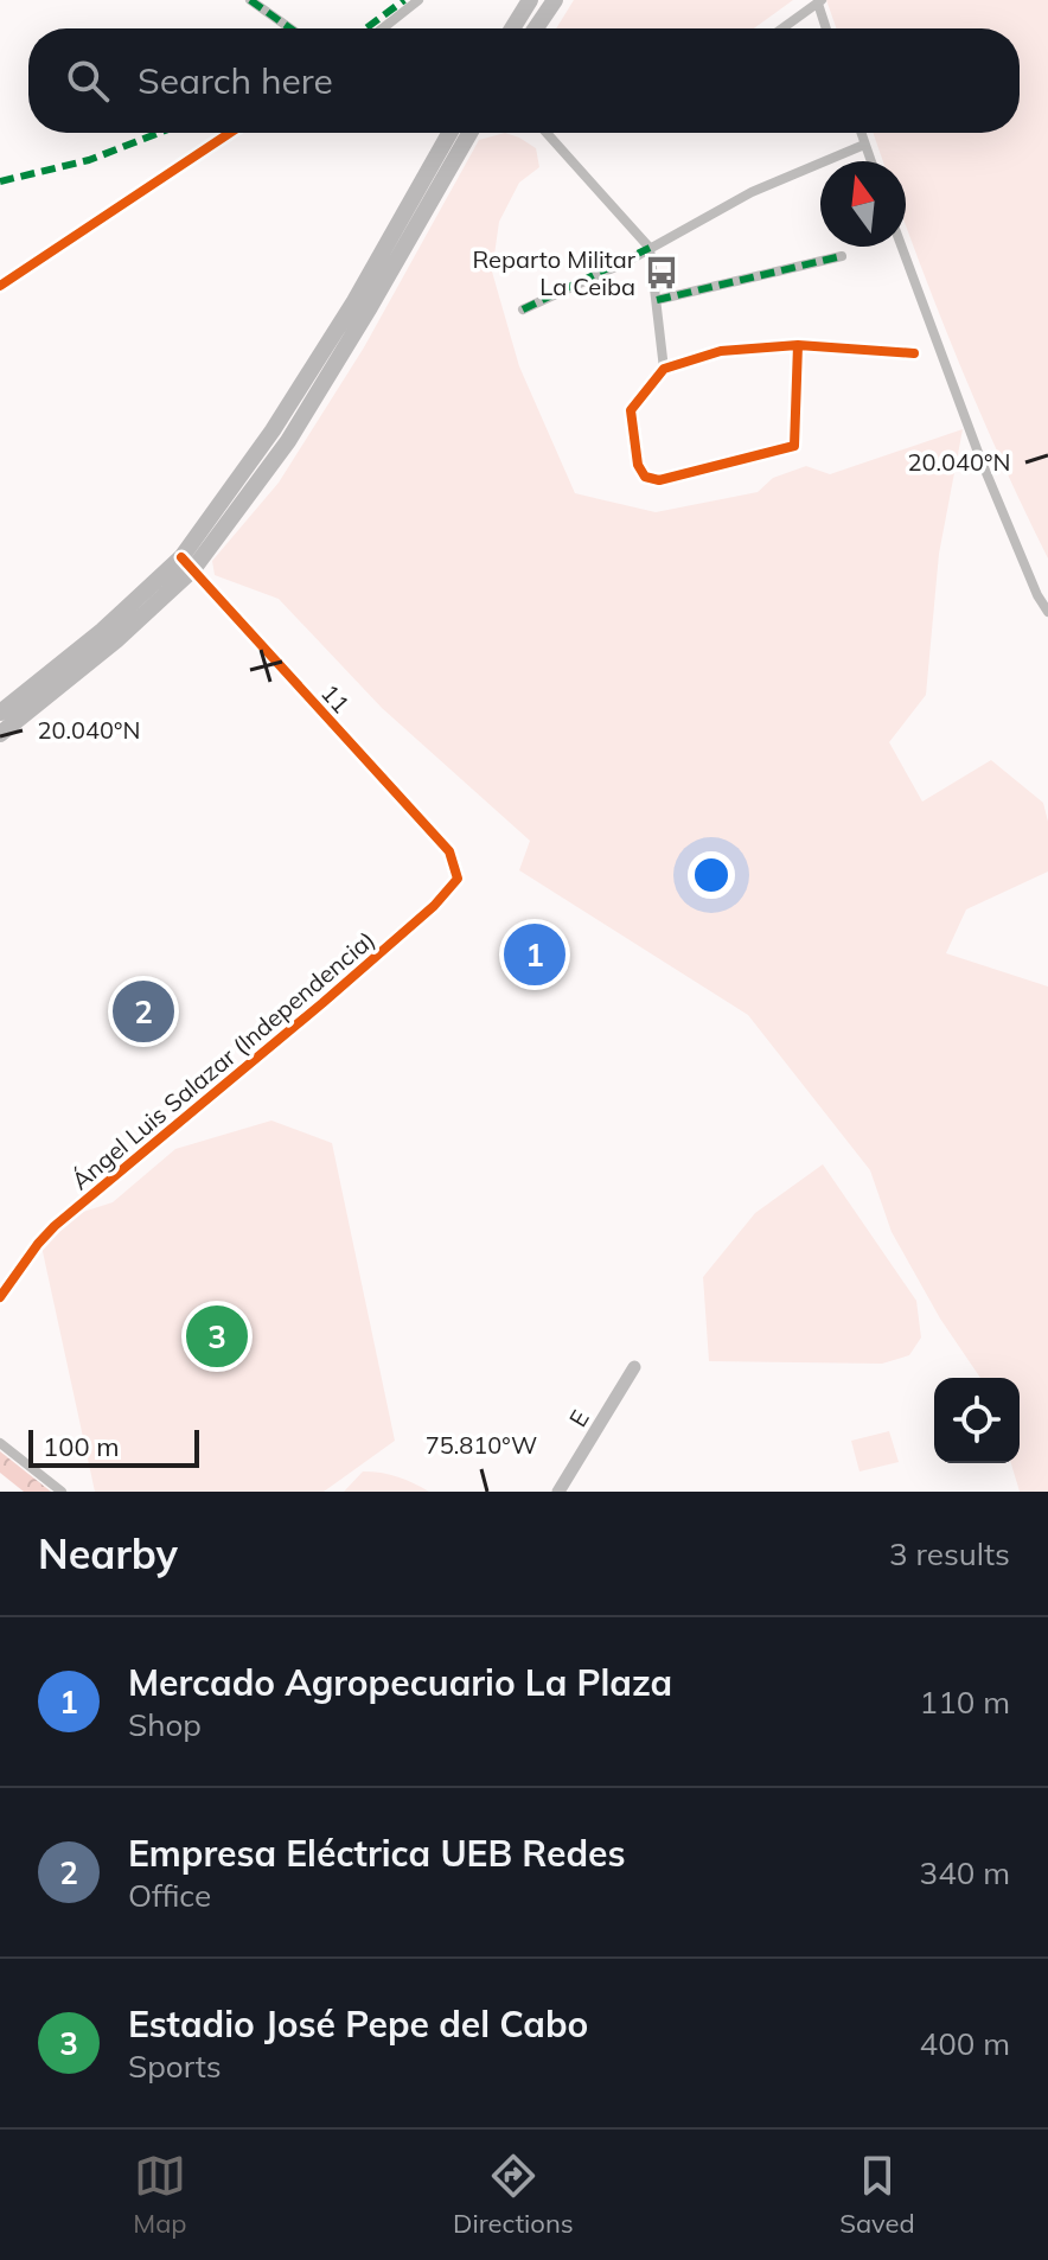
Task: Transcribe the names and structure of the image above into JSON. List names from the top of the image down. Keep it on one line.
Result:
{"streets":{"street":["11","Ángel Luis Salazar (Independencia)","E"]},"crossings":[["11","Ángel Luis Salazar (Independencia)"]],"places":{"bus stop":["Reparto Militar La Ceiba"]},"scale_bar":"100 m","north":"top","page":{"search":"Search here","pins":["1","2","3"],"scale":"100 m","heading":["Nearby","3 results"],"list":[{"mark":"1","name":"Mercado Agropecuario La Plaza","note":"Shop","value":"110 m"},{"mark":"2","name":"Empresa Eléctrica UEB Redes","note":"Office","value":"340 m"},{"mark":"3","name":"Estadio José Pepe del Cabo","note":"Sports","value":"400 m"}],"nav":["Map","Directions","Saved"]},"coordinates":["20.040°N","75.810°W"]}
